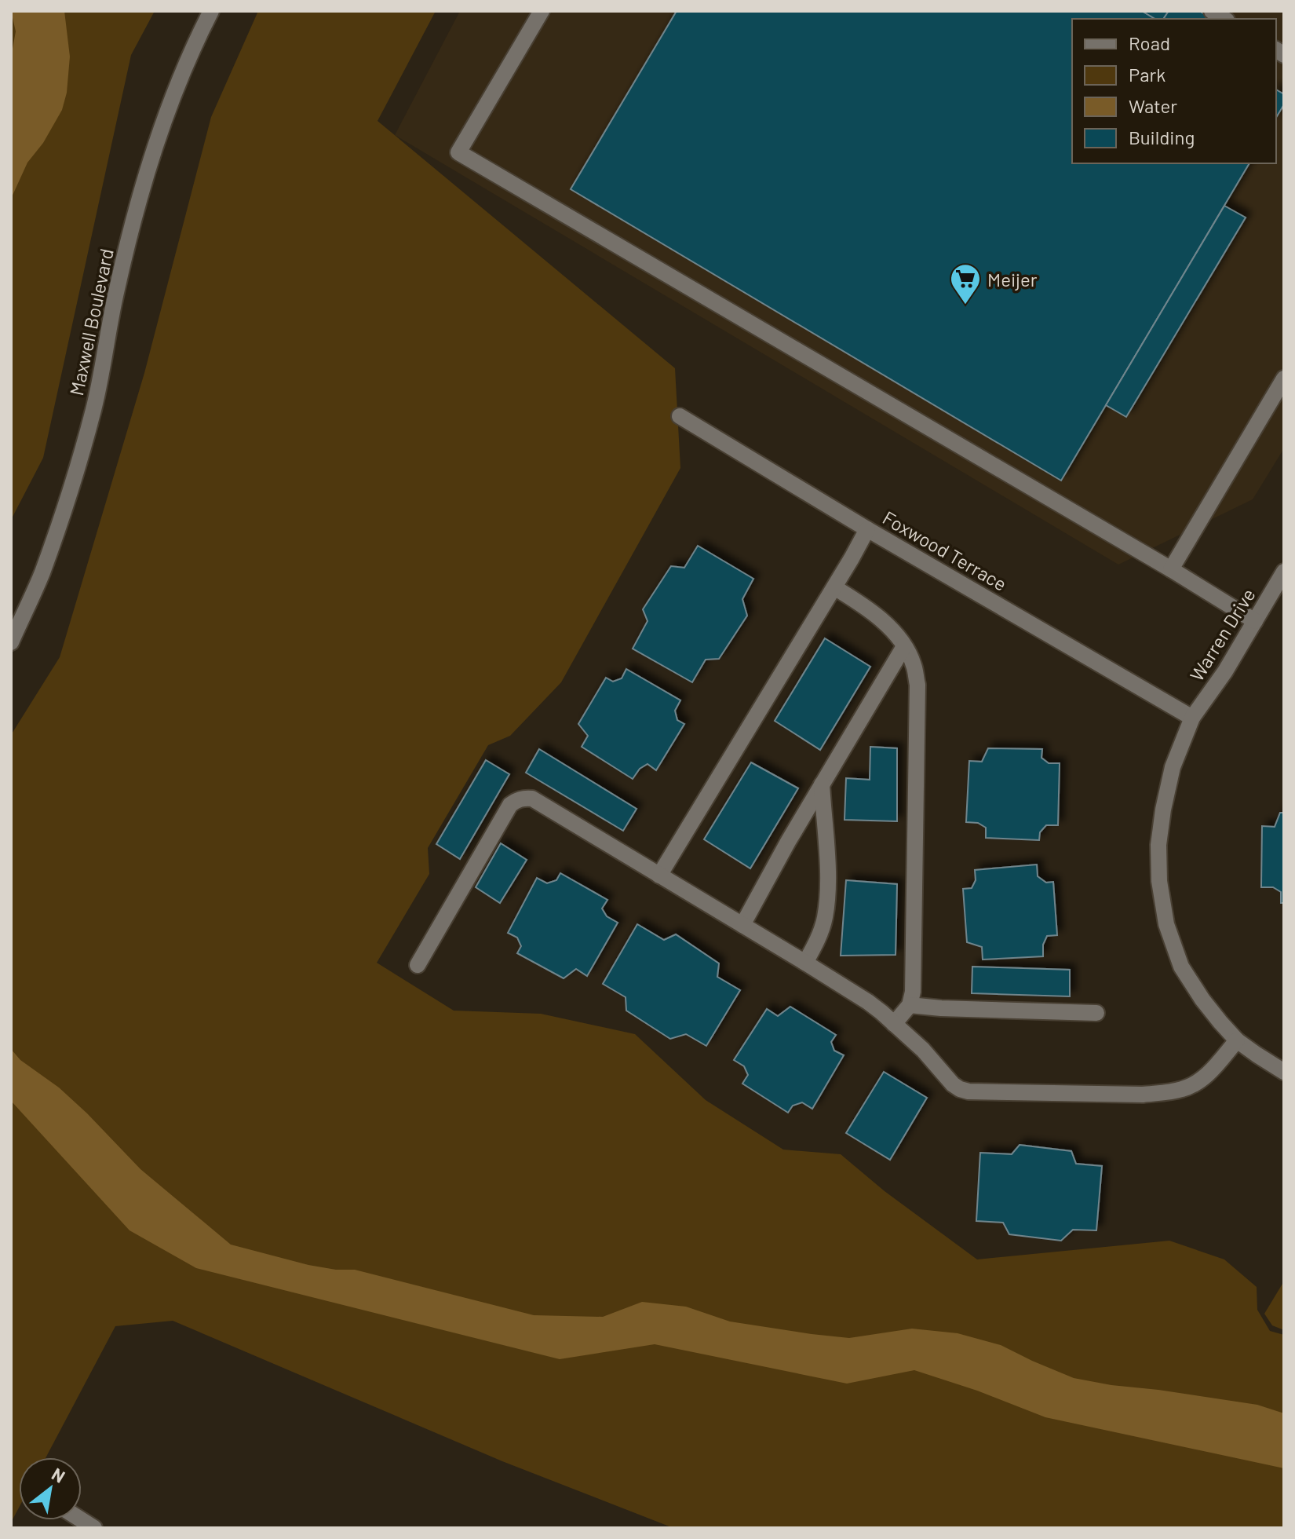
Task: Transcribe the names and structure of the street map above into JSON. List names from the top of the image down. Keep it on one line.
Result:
{"streets":{"street":["Maxwell Boulevard","Foxwood Terrace","Warren Drive"]},"crossings":[["Foxwood Terrace","Warren Drive"]],"places":{"supermarket":["Meijer"]},"legend":["Road","Park","Water","Building"],"north":"top right"}
